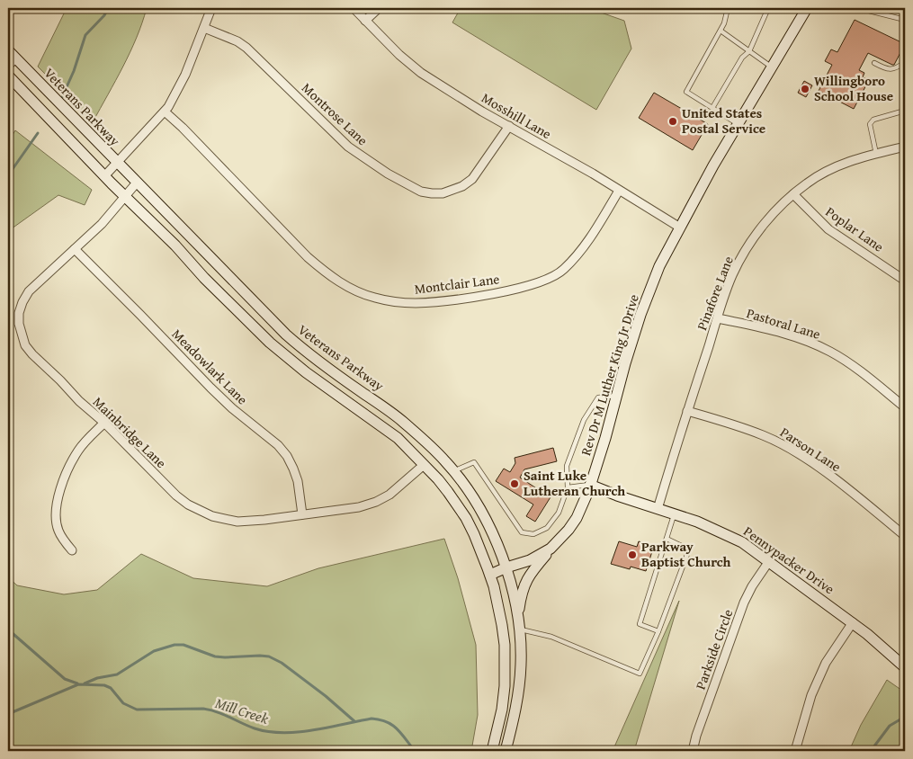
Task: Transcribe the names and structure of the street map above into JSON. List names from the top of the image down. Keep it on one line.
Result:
{"streets":{"main road":["Veterans Parkway","Rev Dr M Luther King Jr Drive","Pennypacker Drive"],"street":["Montrose Lane","Mosshill Lane","Poplar Lane","Montclair Lane","Pinafore Lane","Pastoral Lane","Meadowlark Lane","Mainbridge Lane","Parson Lane","Parkside Circle"]},"crossings":[["Veterans Parkway","Rev Dr M Luther King Jr Drive"],["Veterans Parkway","Mainbridge Lane"],["Montrose Lane","Mosshill Lane"],["Mosshill Lane","Montclair Lane"],["Mosshill Lane","Rev Dr M Luther King Jr Drive"],["Poplar Lane","Pinafore Lane"],["Pinafore Lane","Pastoral Lane"],["Pinafore Lane","Parson Lane"],["Pinafore Lane","Pennypacker Drive"],["Meadowlark Lane","Mainbridge Lane"],["Rev Dr M Luther King Jr Drive","Pennypacker Drive"],["Pennypacker Drive","Parkside Circle"]],"water":["Mill Creek"],"places":["Willingboro School House","United States Postal Service","Saint Luke Lutheran Church","Parkway Baptist Church"]}
